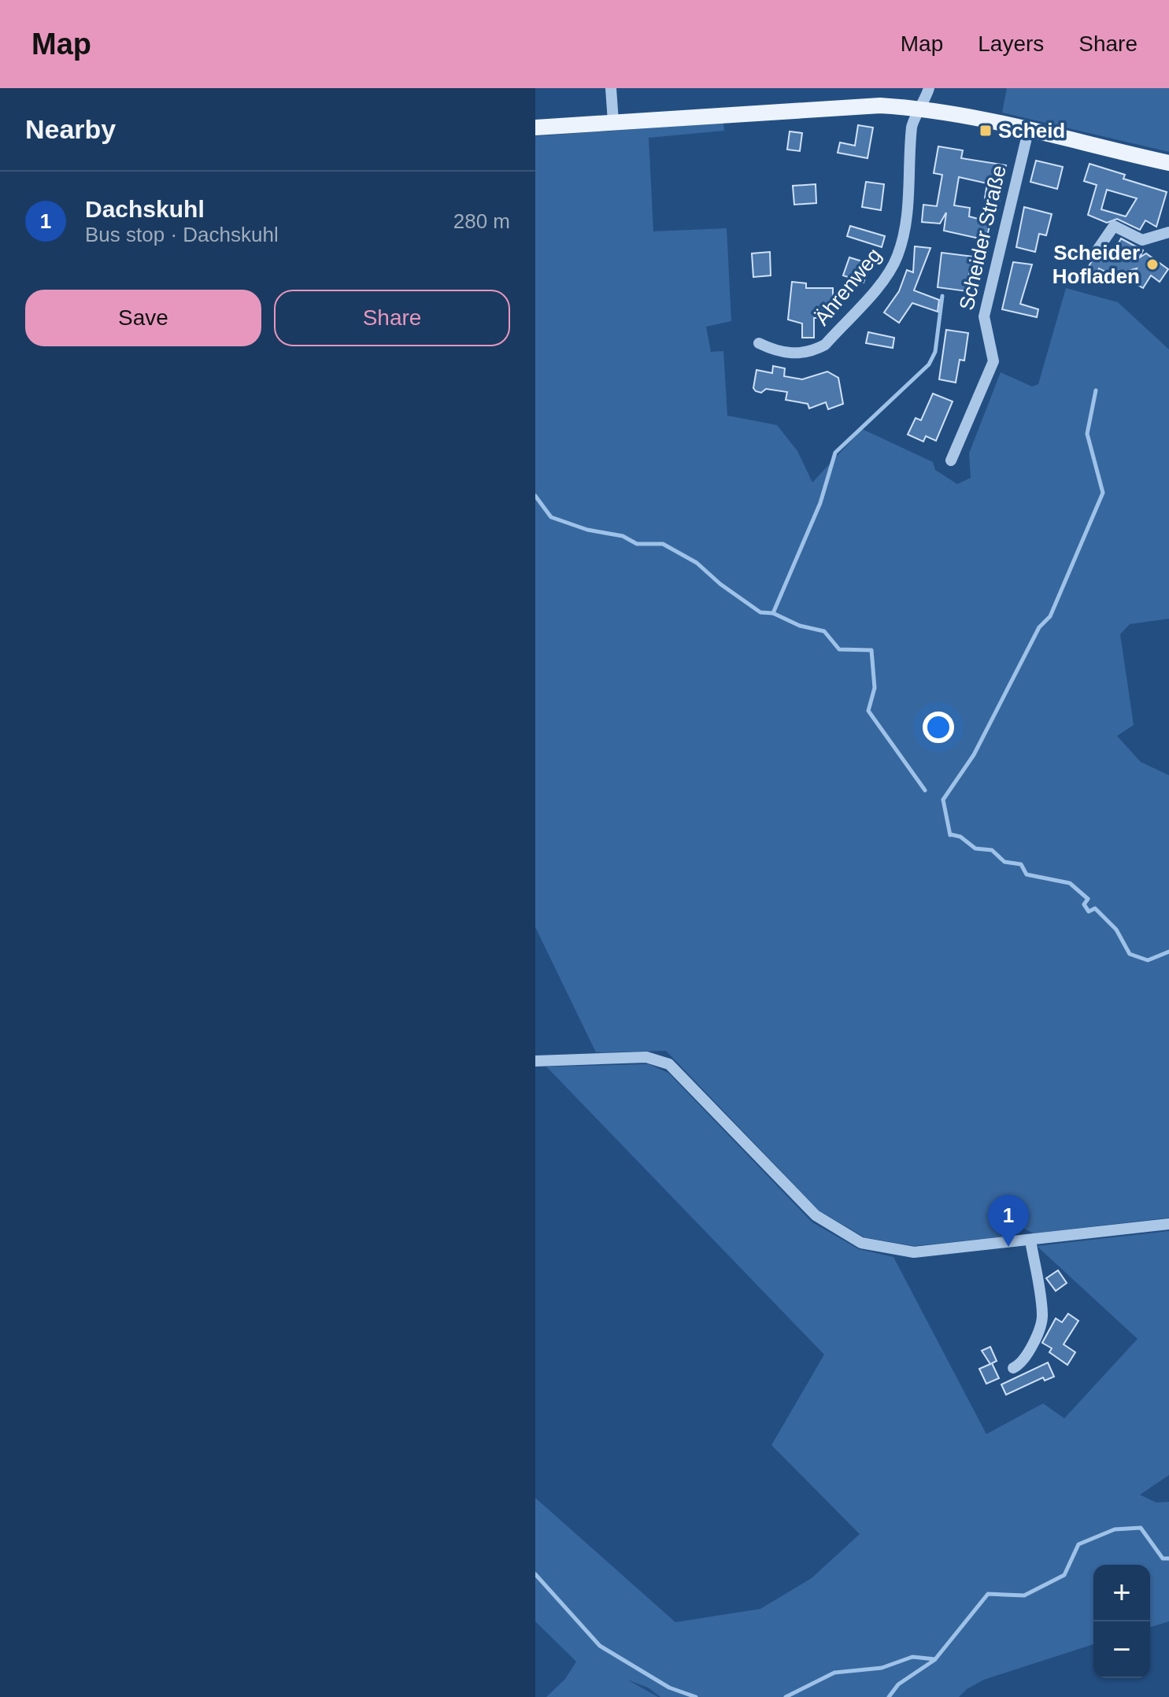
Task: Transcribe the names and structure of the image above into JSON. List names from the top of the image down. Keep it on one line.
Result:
{"streets":{"street":["Scheider Straße","Ährenweg"]},"places":{"transit":["Scheid"],"other":["Scheider Hofladen"]},"page":{"header":"Map","nav":["Map","Layers","Share"],"heading":"Nearby","list":[{"mark":"1","name":"Dachskuhl","note":"Bus stop · Dachskuhl","value":"280 m"}],"buttons":["Save","Share"],"pins":"1","map_buttons":["+","−"]}}
